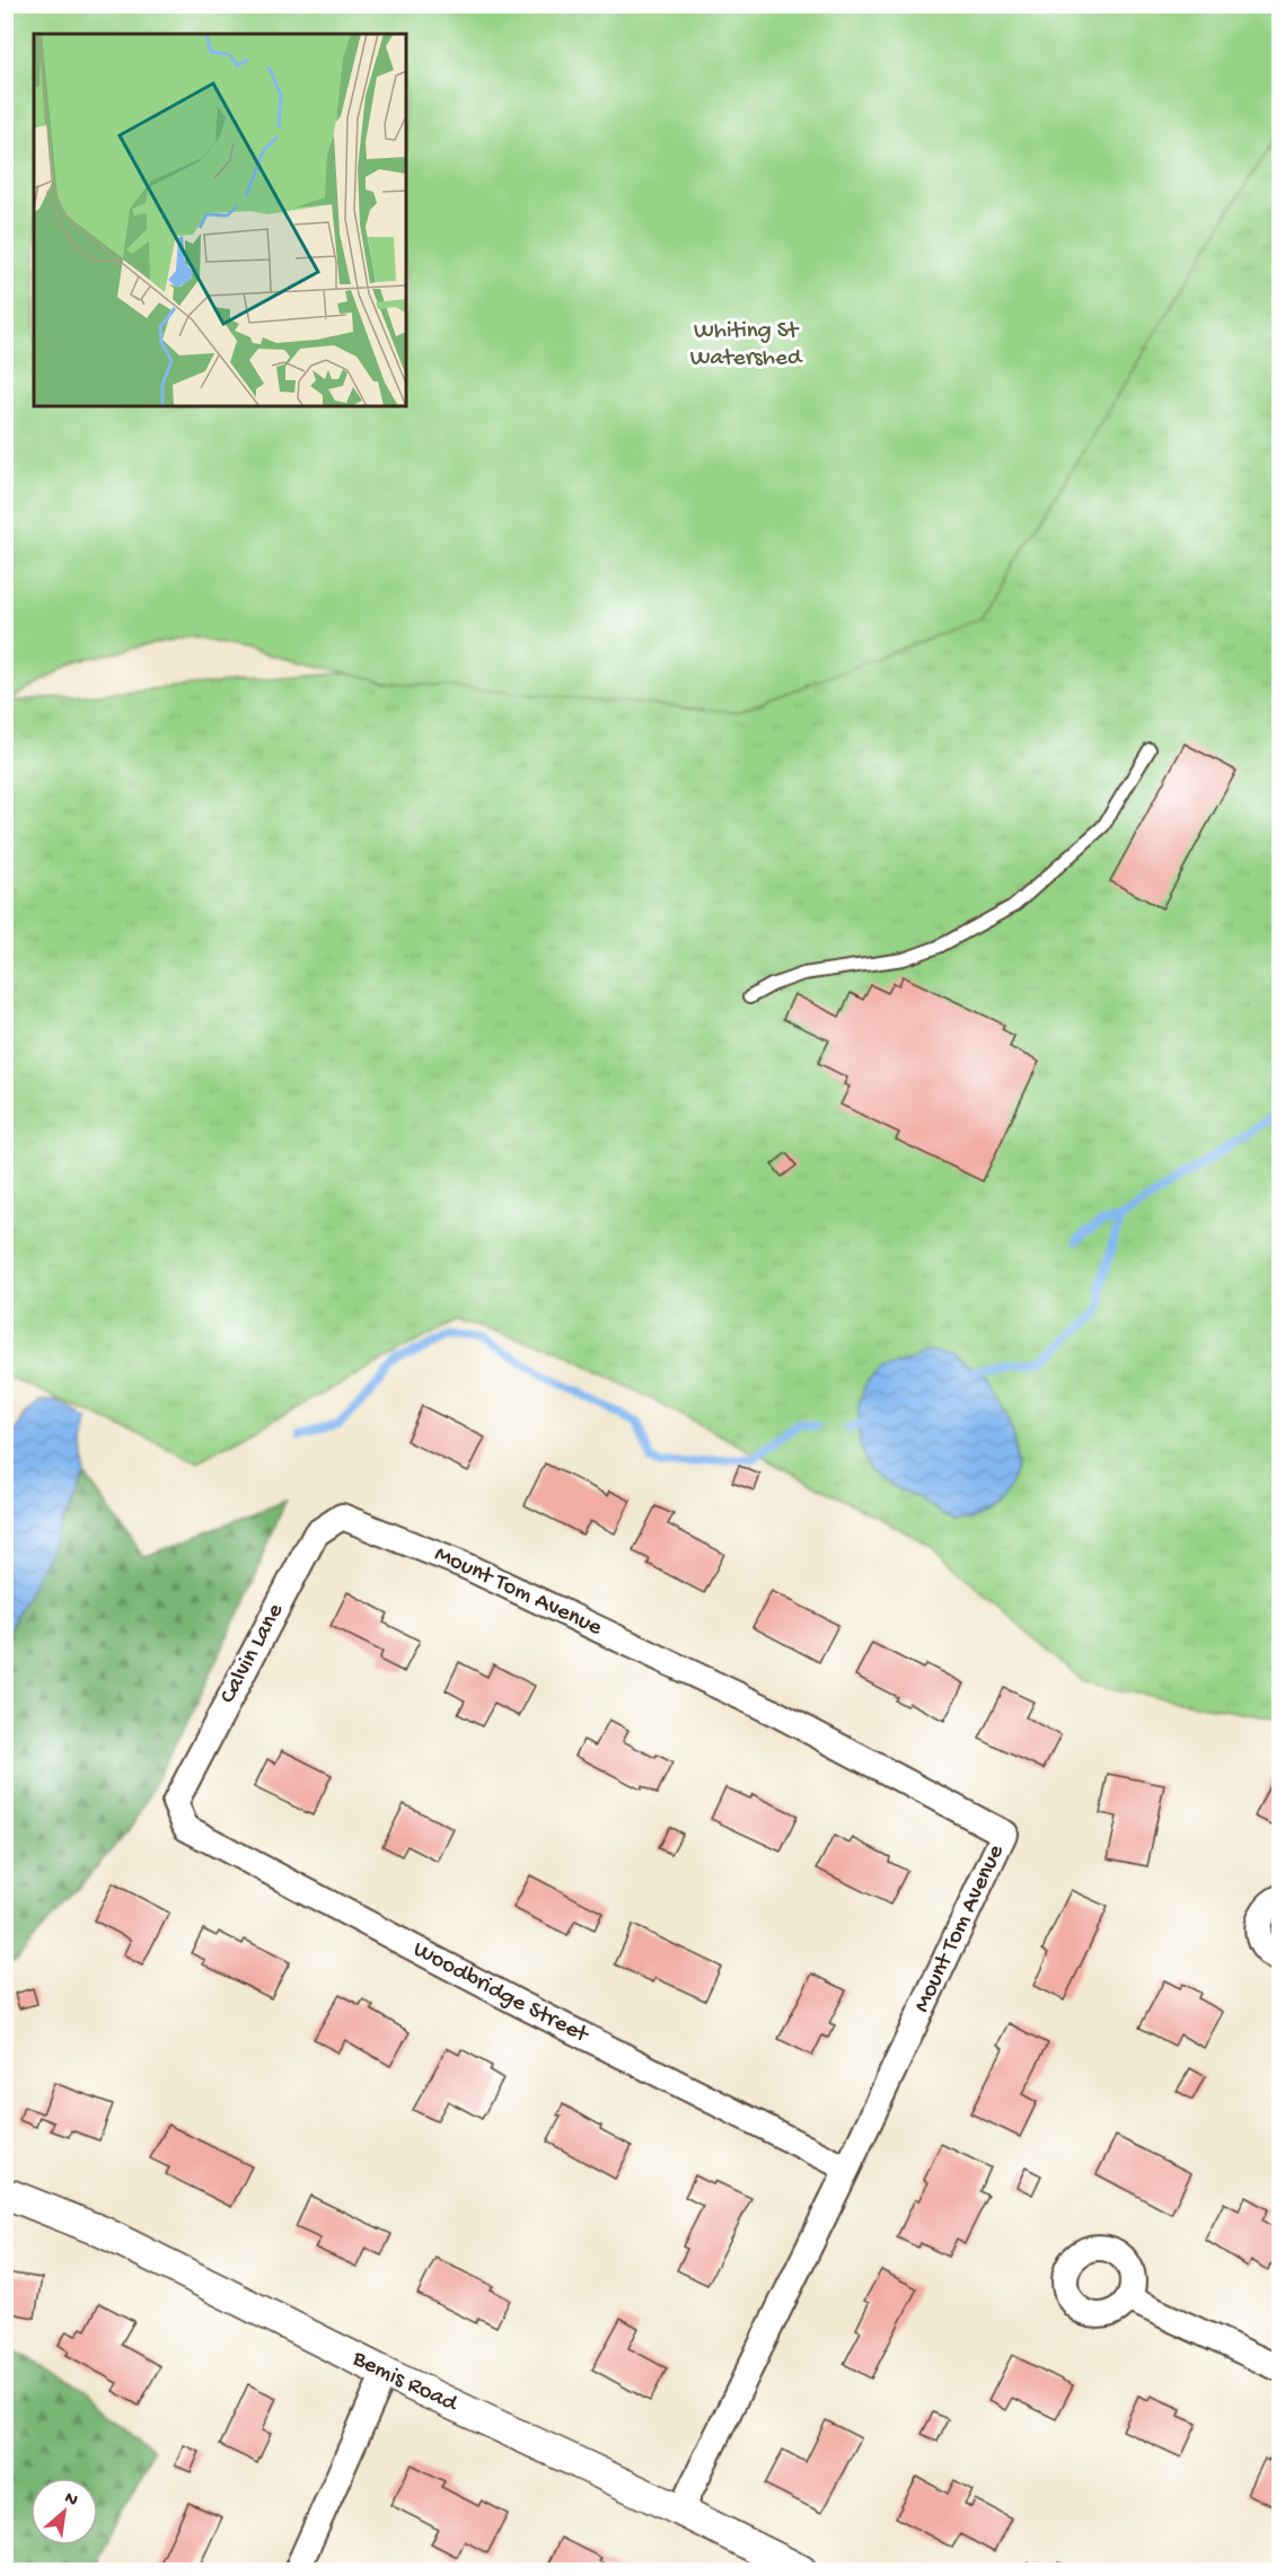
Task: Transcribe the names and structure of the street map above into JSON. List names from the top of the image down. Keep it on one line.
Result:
{"streets":{"street":["Mount Tom Avenue","Calvin Lane","Woodbridge Street","Bemis Road"]},"crossings":[["Mount Tom Avenue","Calvin Lane"],["Mount Tom Avenue","Woodbridge Street"],["Mount Tom Avenue","Bemis Road"],["Calvin Lane","Woodbridge Street"]],"parks":["Whiting St Watershed"],"north":"top right"}
